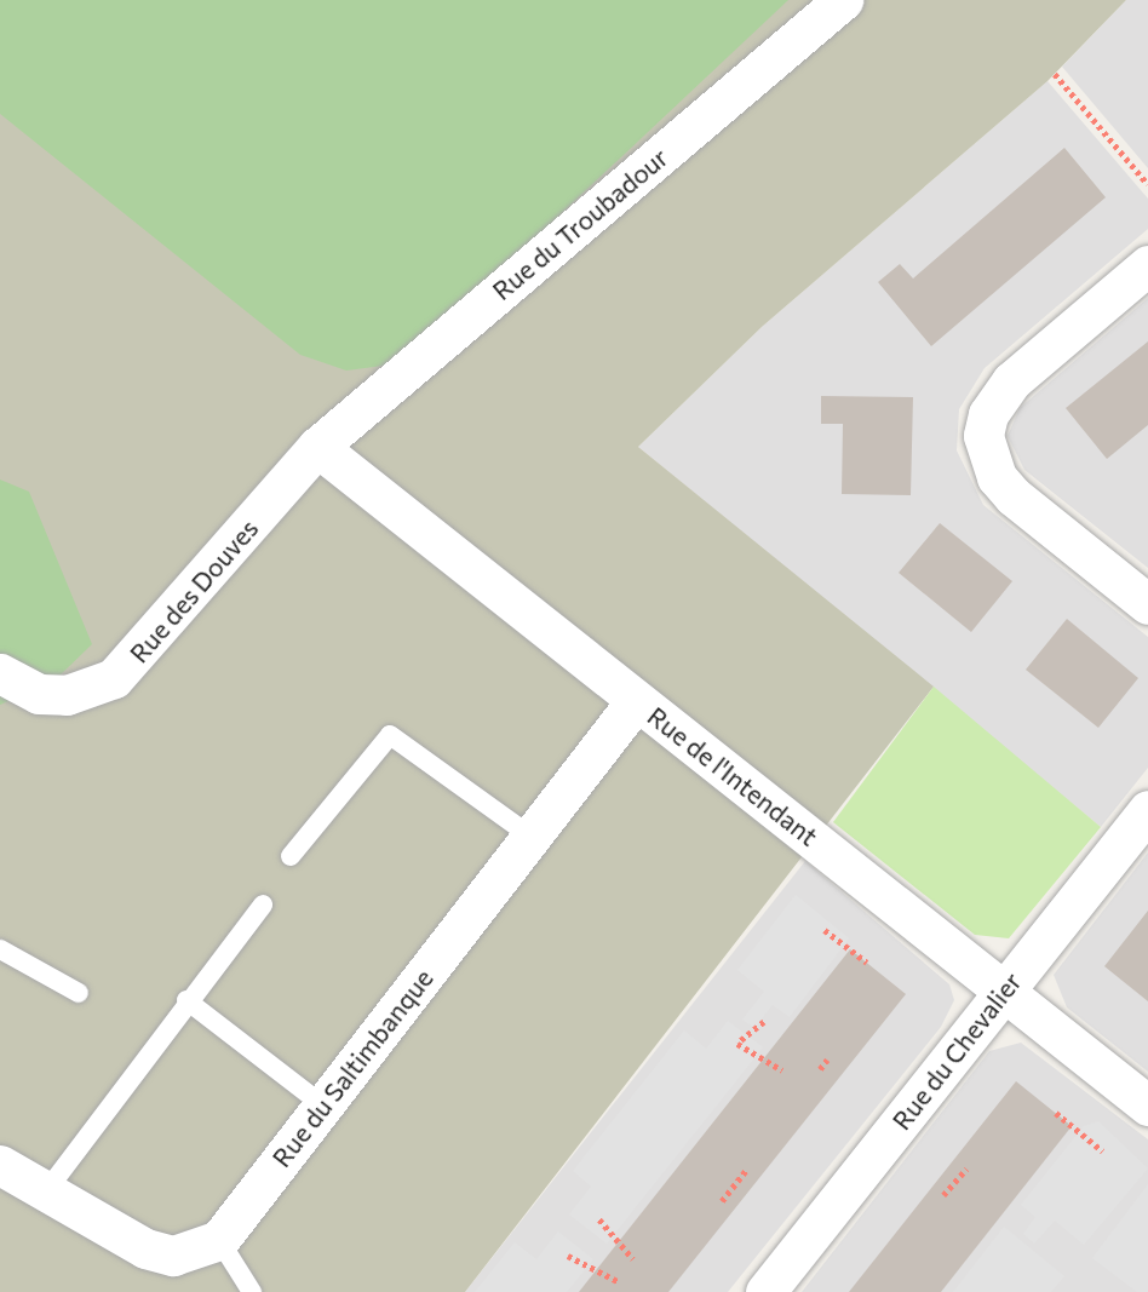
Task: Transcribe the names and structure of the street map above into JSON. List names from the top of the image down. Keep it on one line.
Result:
{"streets":{"street":["Rue du Troubadour","Rue des Douves","Rue de l'Intendant","Rue du Chevalier","Rue du Saltimbanque"]},"crossings":[["Rue du Troubadour","Rue des Douves"],["Rue du Troubadour","Rue de l'Intendant"],["Rue des Douves","Rue de l'Intendant"],["Rue de l'Intendant","Rue du Chevalier"],["Rue de l'Intendant","Rue du Saltimbanque"]]}
